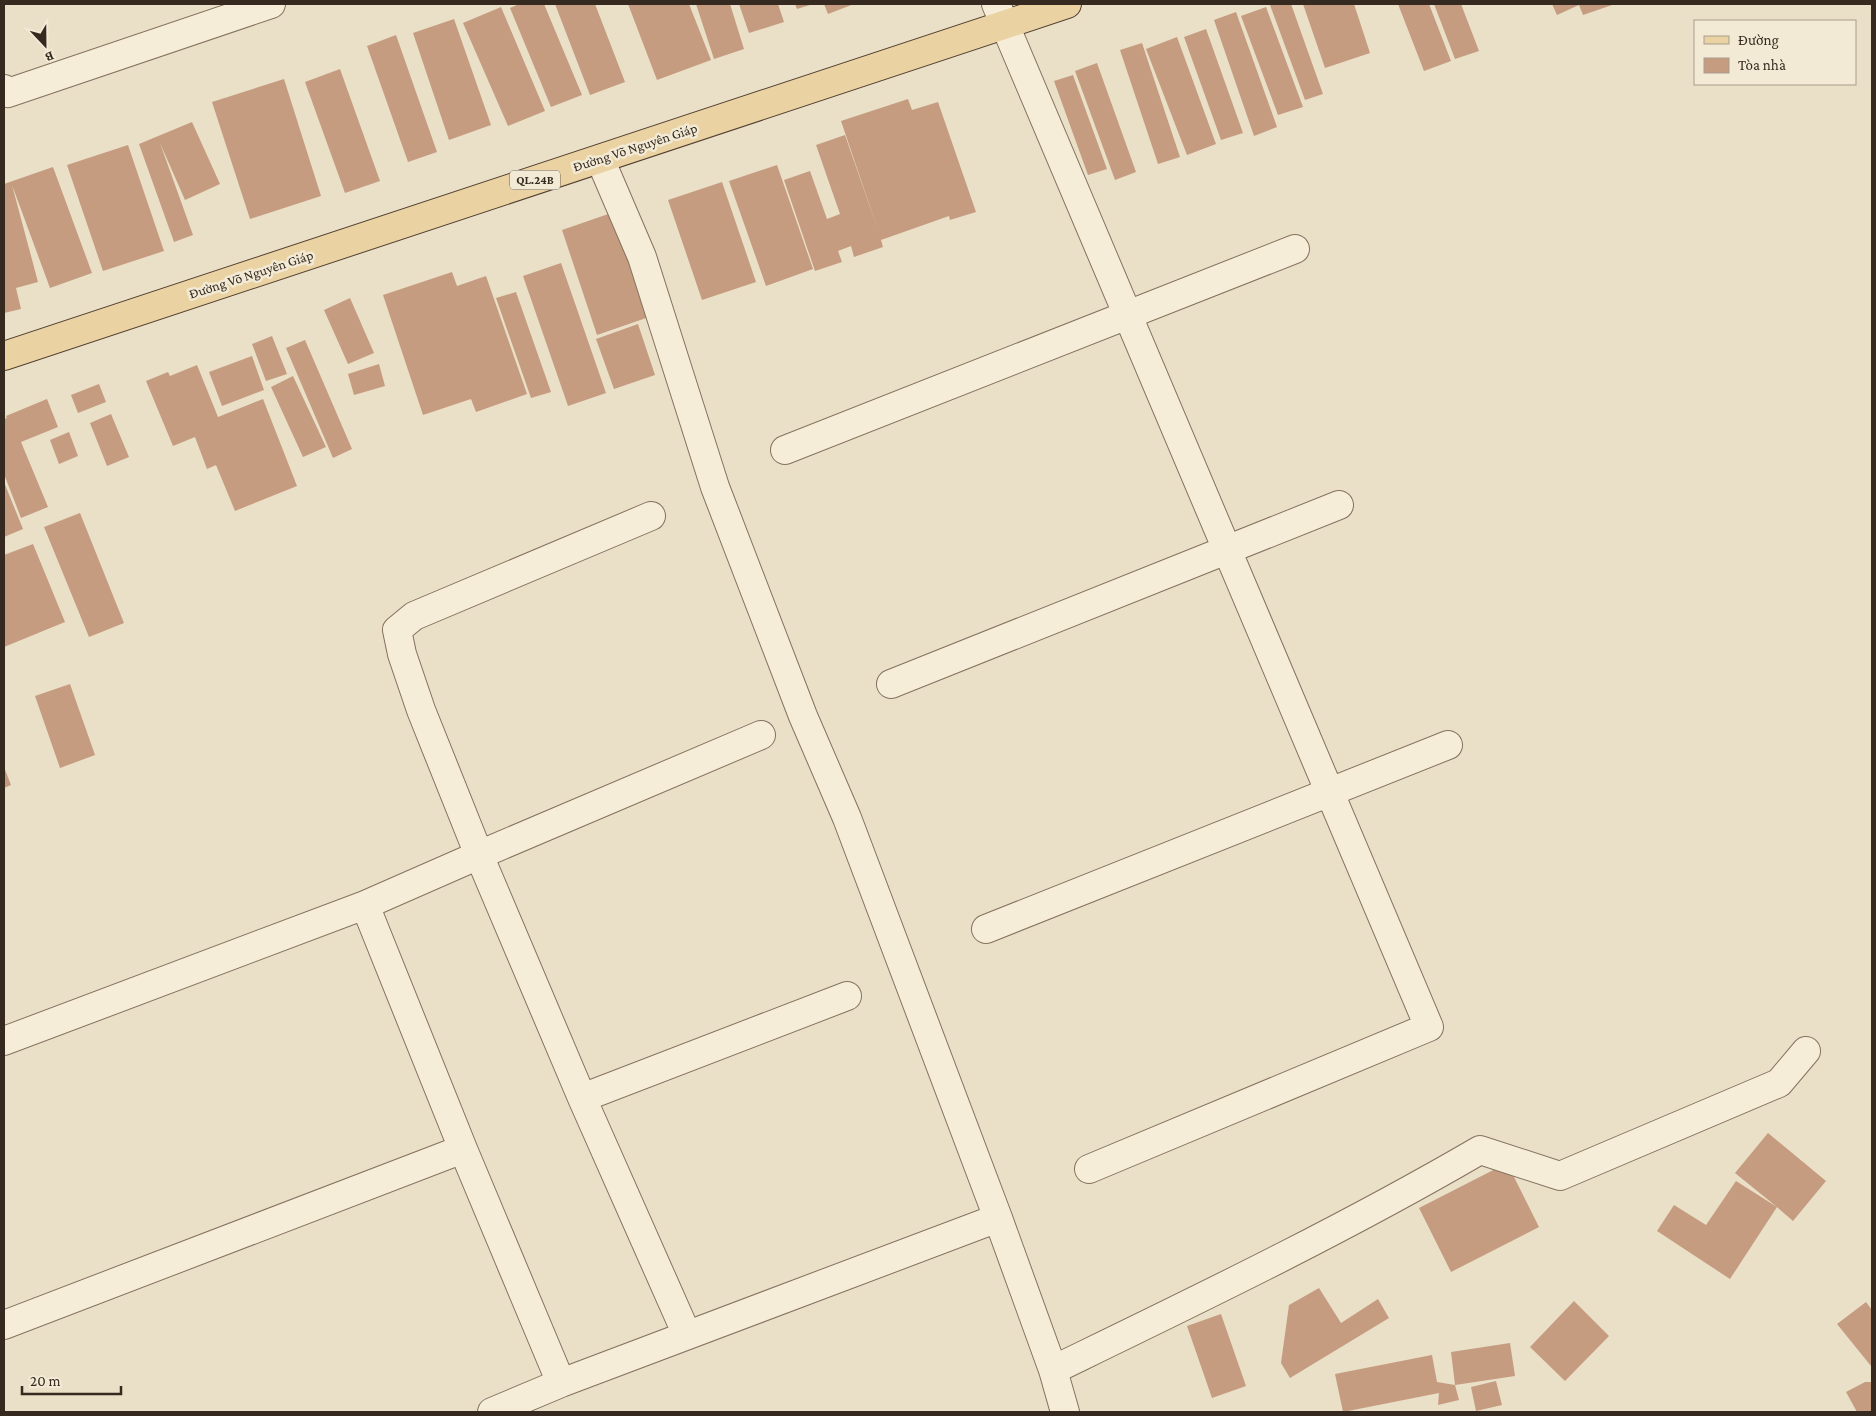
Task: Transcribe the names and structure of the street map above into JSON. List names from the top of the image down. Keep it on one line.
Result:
{"streets":{"main road":["Đường Võ Nguyên Giáp","QL.24B"]},"legend":["Đường","Tòa nhà"],"scale_bar":"20 m","north":"bottom"}
